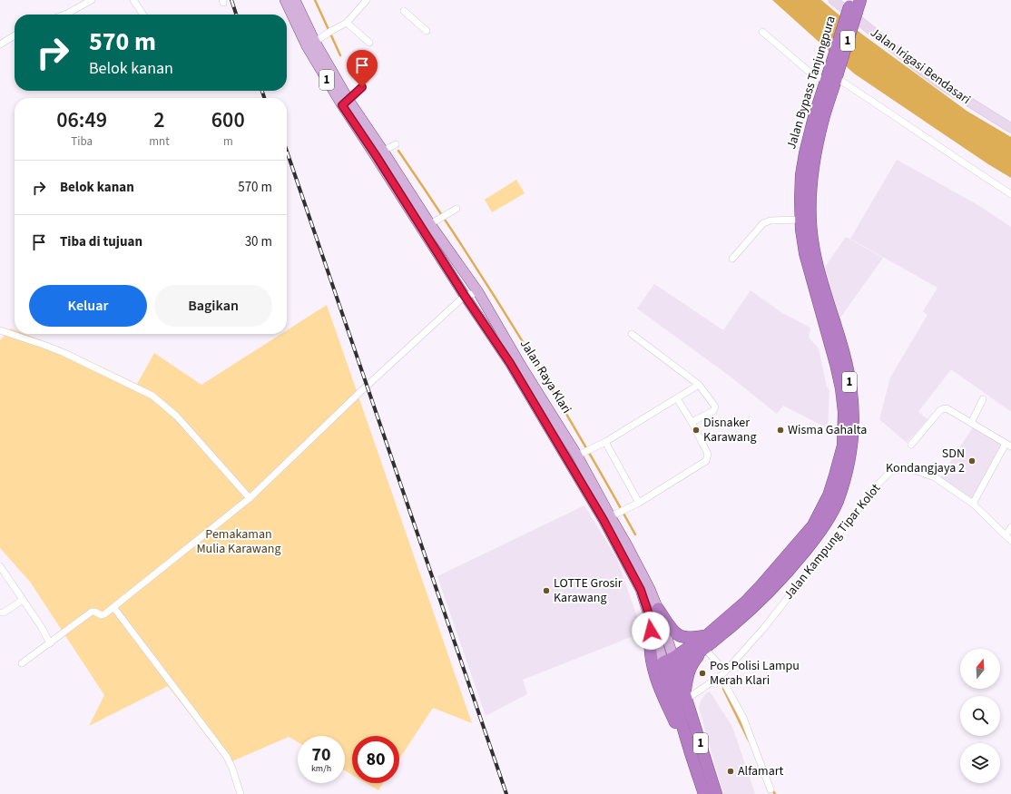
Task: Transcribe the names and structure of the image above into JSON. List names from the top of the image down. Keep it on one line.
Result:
{"streets":{"highway":["1","Jalan Bypass Tanjungpura","Jalan Raya Klari"],"street":["Jalan Irigasi Bendasari","Jalan Kampung Tipar Kolot"]},"crossings":[["Jalan Bypass Tanjungpura","Jalan Raya Klari"],["Jalan Raya Klari","Jalan Kampung Tipar Kolot"]],"parks":["Pemakaman Mulia Karawang"],"places":["Disnaker Karawang","Wisma Gahalta","SDN Kondangjaya 2","LOTTE Grosir Karawang","Pos Polisi Lampu Merah Klari","Alfamart"],"north":"top","page":{"turn":["570 m","Belok kanan"],"eta":["06:49","Tiba","2","mnt","600","m"],"list":[{"name":"Belok kanan","value":"570 m"},{"name":"Tiba di tujuan","value":"30 m"}],"buttons":["Keluar","Bagikan"],"speed":"70 km/h","limit":"80"}}
